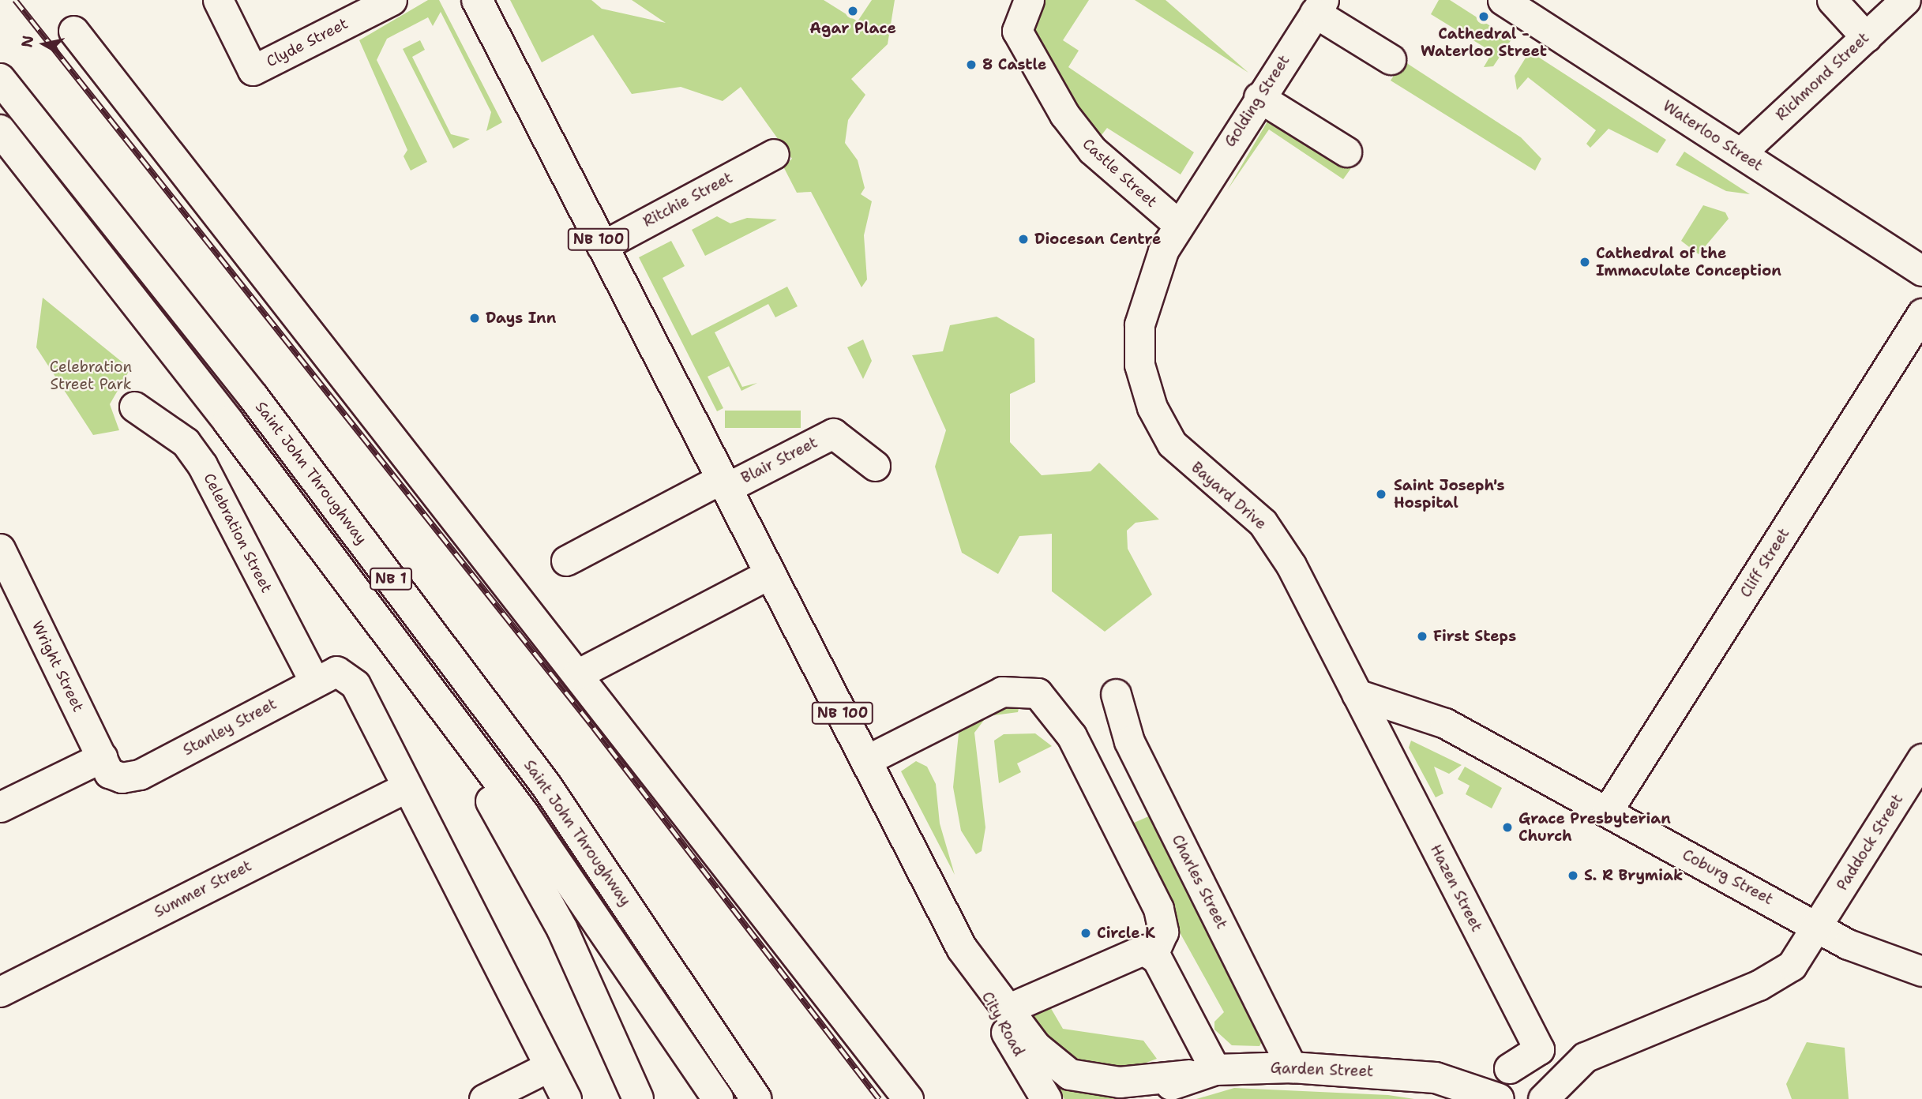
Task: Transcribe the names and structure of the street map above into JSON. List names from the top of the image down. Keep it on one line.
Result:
{"streets":{"main road":["NB 100","Saint John Throughway","NB 1","City Road","Garden Street"],"street":["Clyde Street","Richmond Street","Golding Street","Waterloo Street","Castle Street","Ritchie Street","Blair Street","Bayard Drive","Celebration Street","Cliff Street","Wright Street","Stanley Street","Paddock Street","Coburg Street","Charles Street","Hazen Street","Summer Street"]},"crossings":[["Richmond Street","Waterloo Street"],["Golding Street","Castle Street"],["Golding Street","Bayard Drive"],["Castle Street","Bayard Drive"],["Ritchie Street","NB 100"],["NB 100","Blair Street"],["NB 100","City Road"],["Bayard Drive","Coburg Street"],["Bayard Drive","Hazen Street"],["Celebration Street","Stanley Street"],["Celebration Street","Summer Street"],["Cliff Street","Coburg Street"],["Wright Street","Stanley Street"],["Paddock Street","Coburg Street"],["Coburg Street","Hazen Street"],["Charles Street","Garden Street"]],"parks":["Celebration Street Park"],"places":["Agar Place","Cathedral - Waterloo Street","8 Castle","Diocesan Centre","Cathedral of the Immaculate Conception","Days Inn","Saint Joseph's Hospital","First Steps","Grace Presbyterian Church","S. R Brymiak","Circle K"],"north":"left"}
